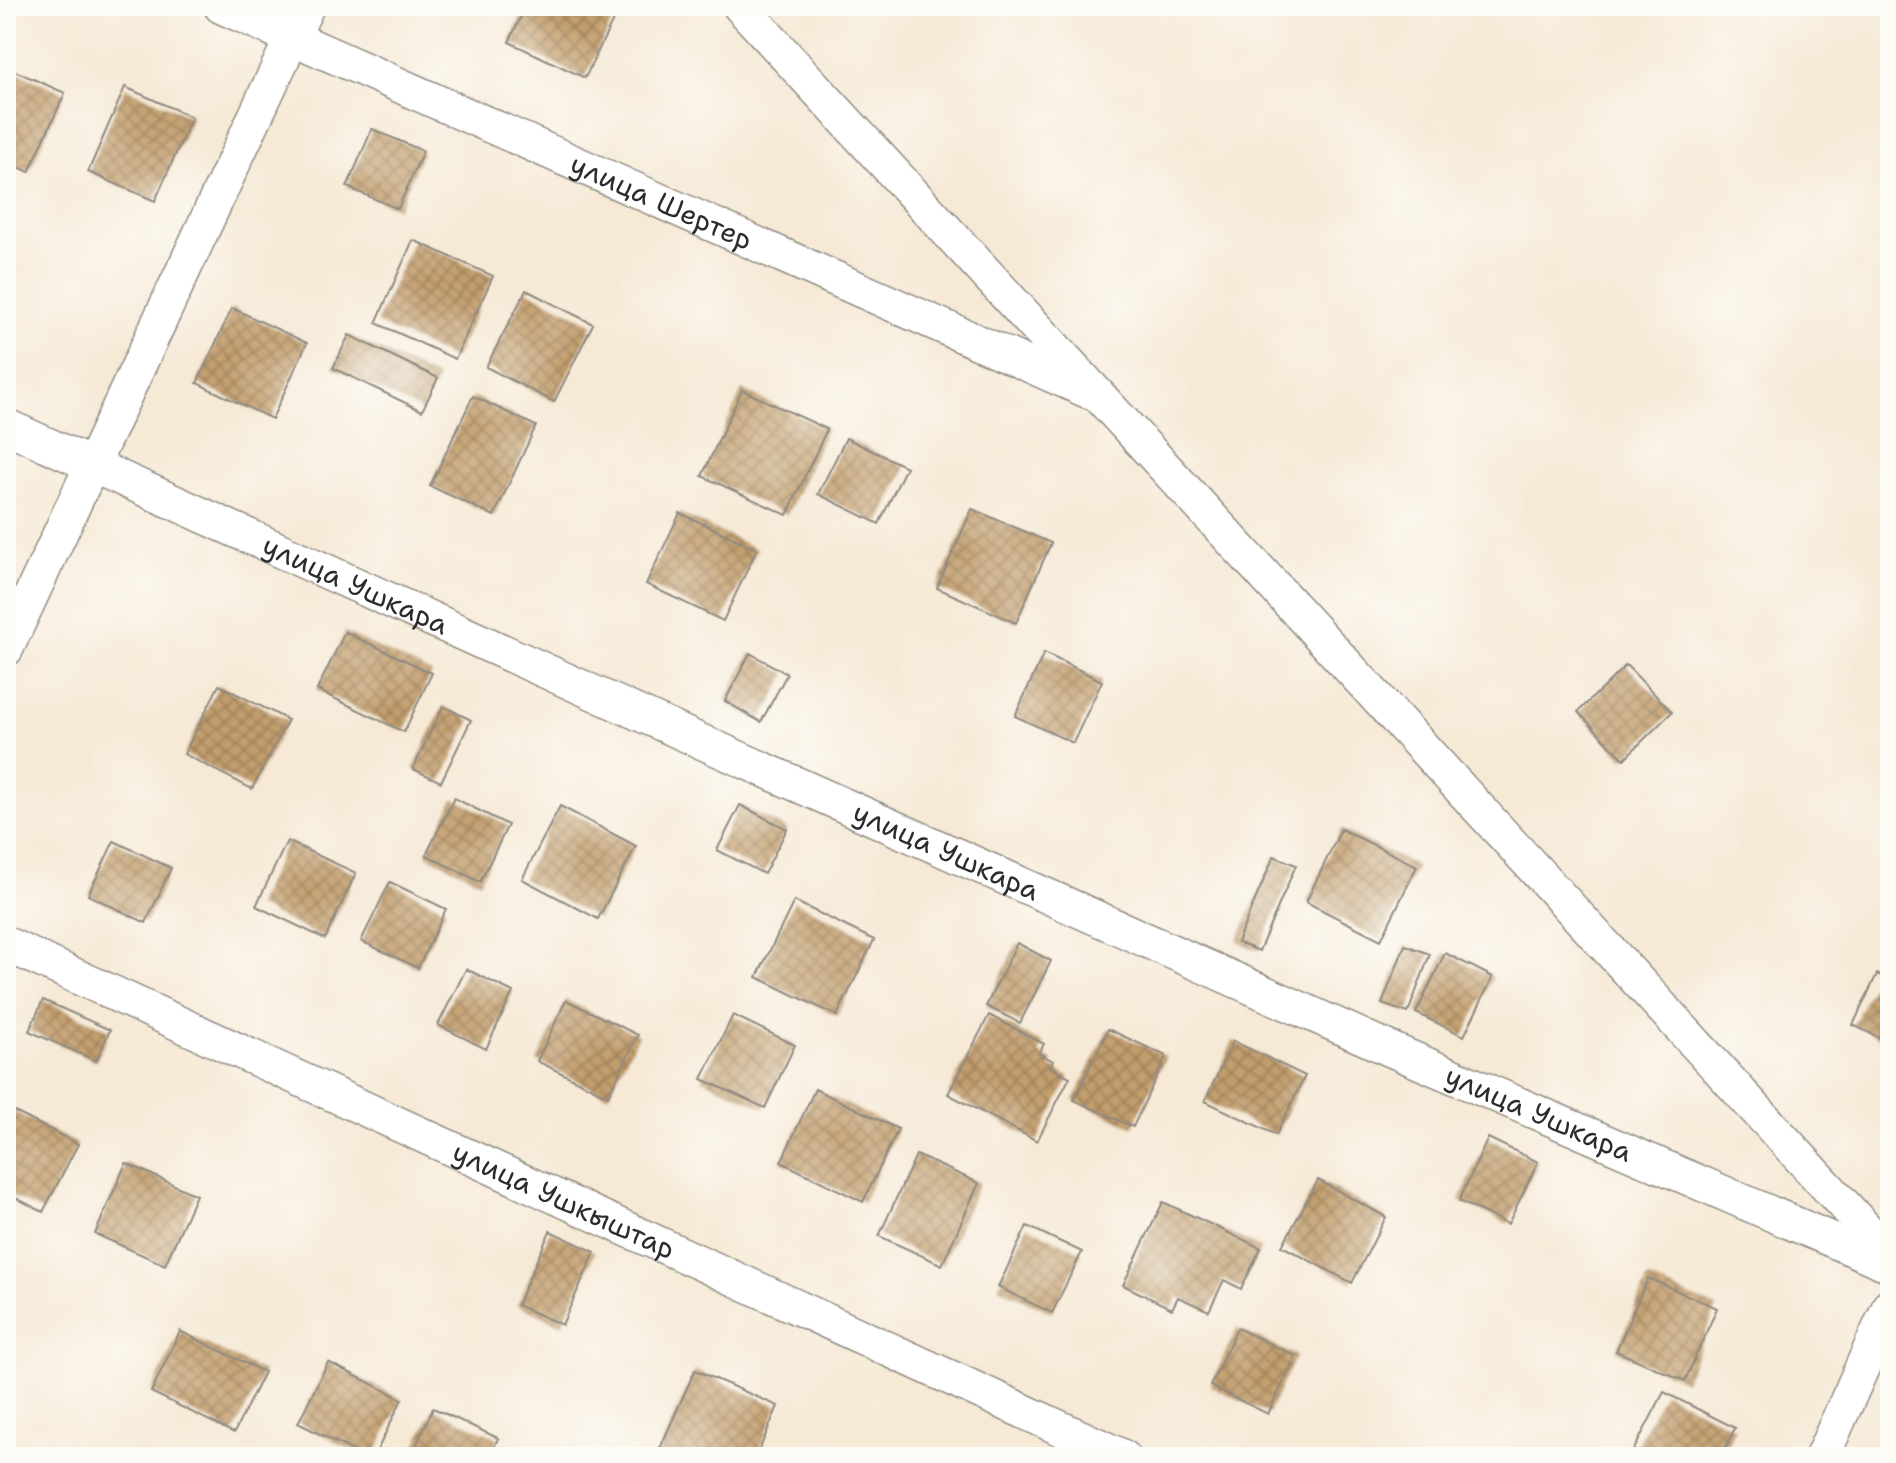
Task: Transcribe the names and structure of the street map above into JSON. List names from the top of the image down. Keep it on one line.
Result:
{"streets":{"street":["улица Шертер","улица Ушкара","улица Ушкыштар"]}}
